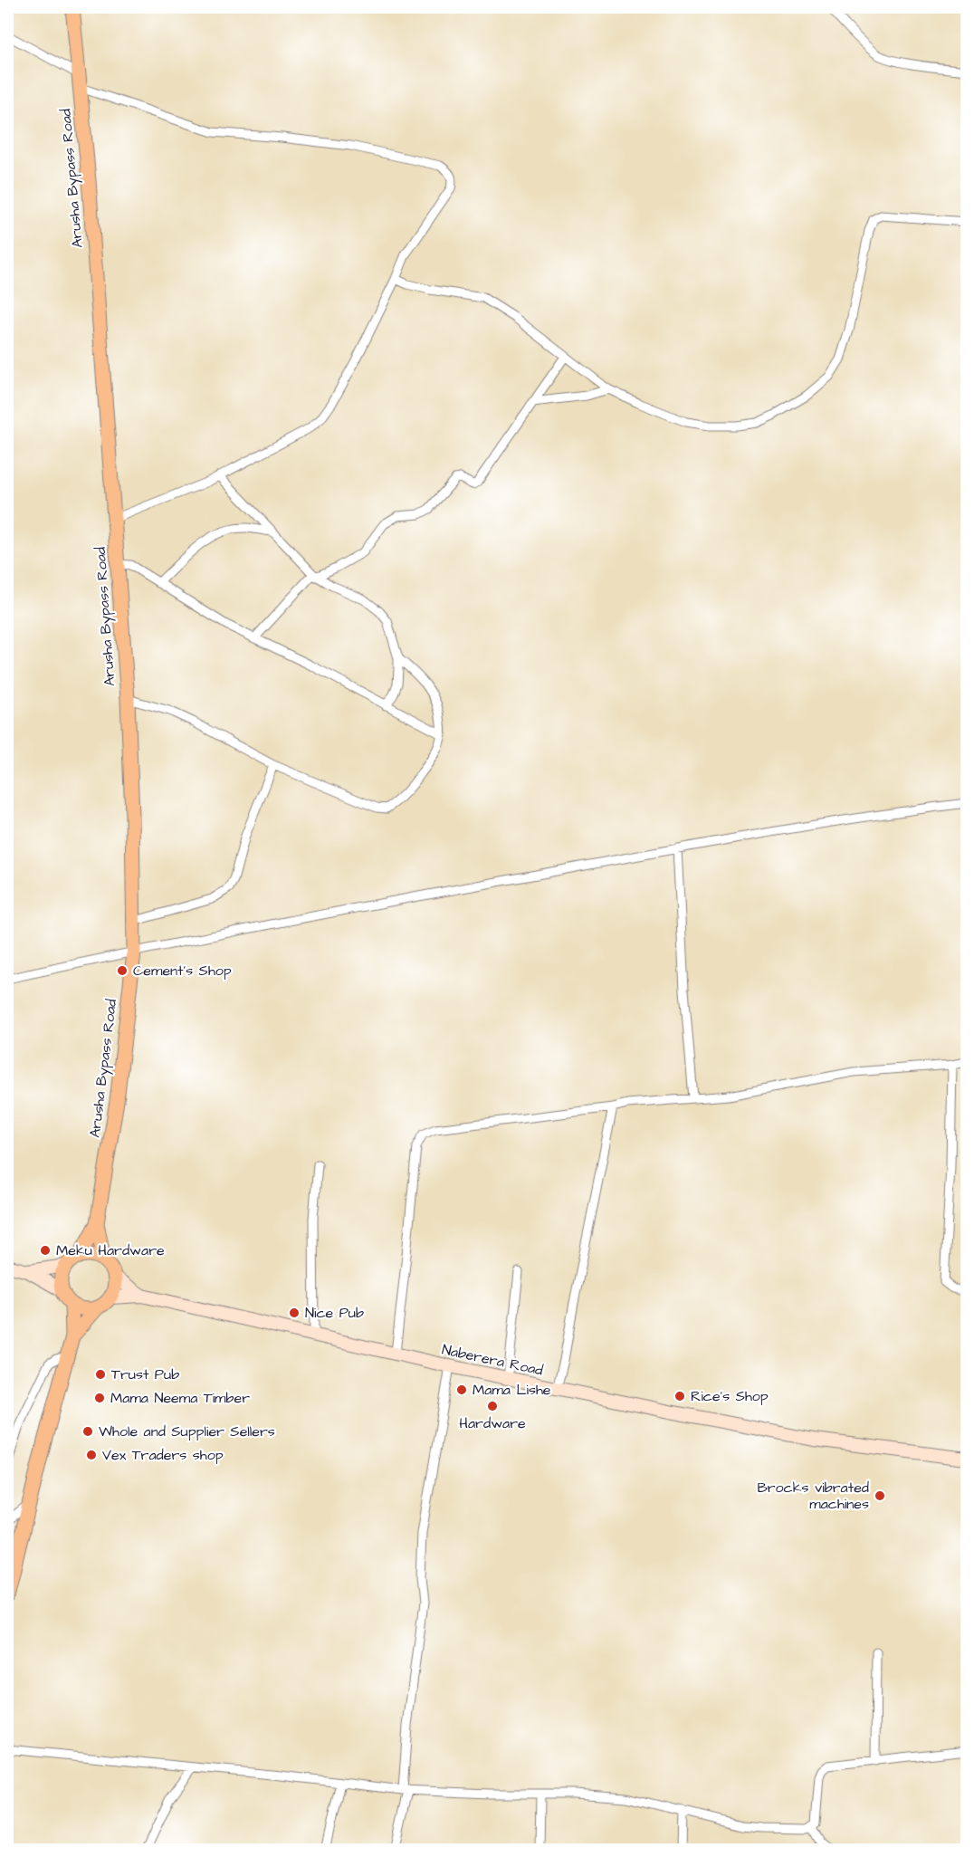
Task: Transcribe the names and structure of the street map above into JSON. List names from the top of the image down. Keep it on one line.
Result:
{"streets":{"main road":["Arusha Bypass Road"],"street":["Naberera Road"]},"crossings":[["Arusha Bypass Road","Naberera Road"]],"places":["Cement's Shop","Meku Hardware","Nice Pub","Trust Pub","Mama Lishe","Rice's Shop","Mama Neema Timber","Hardware","Whole and Supplier Sellers","Vex Traders shop","Brocks vibrated machines"]}
